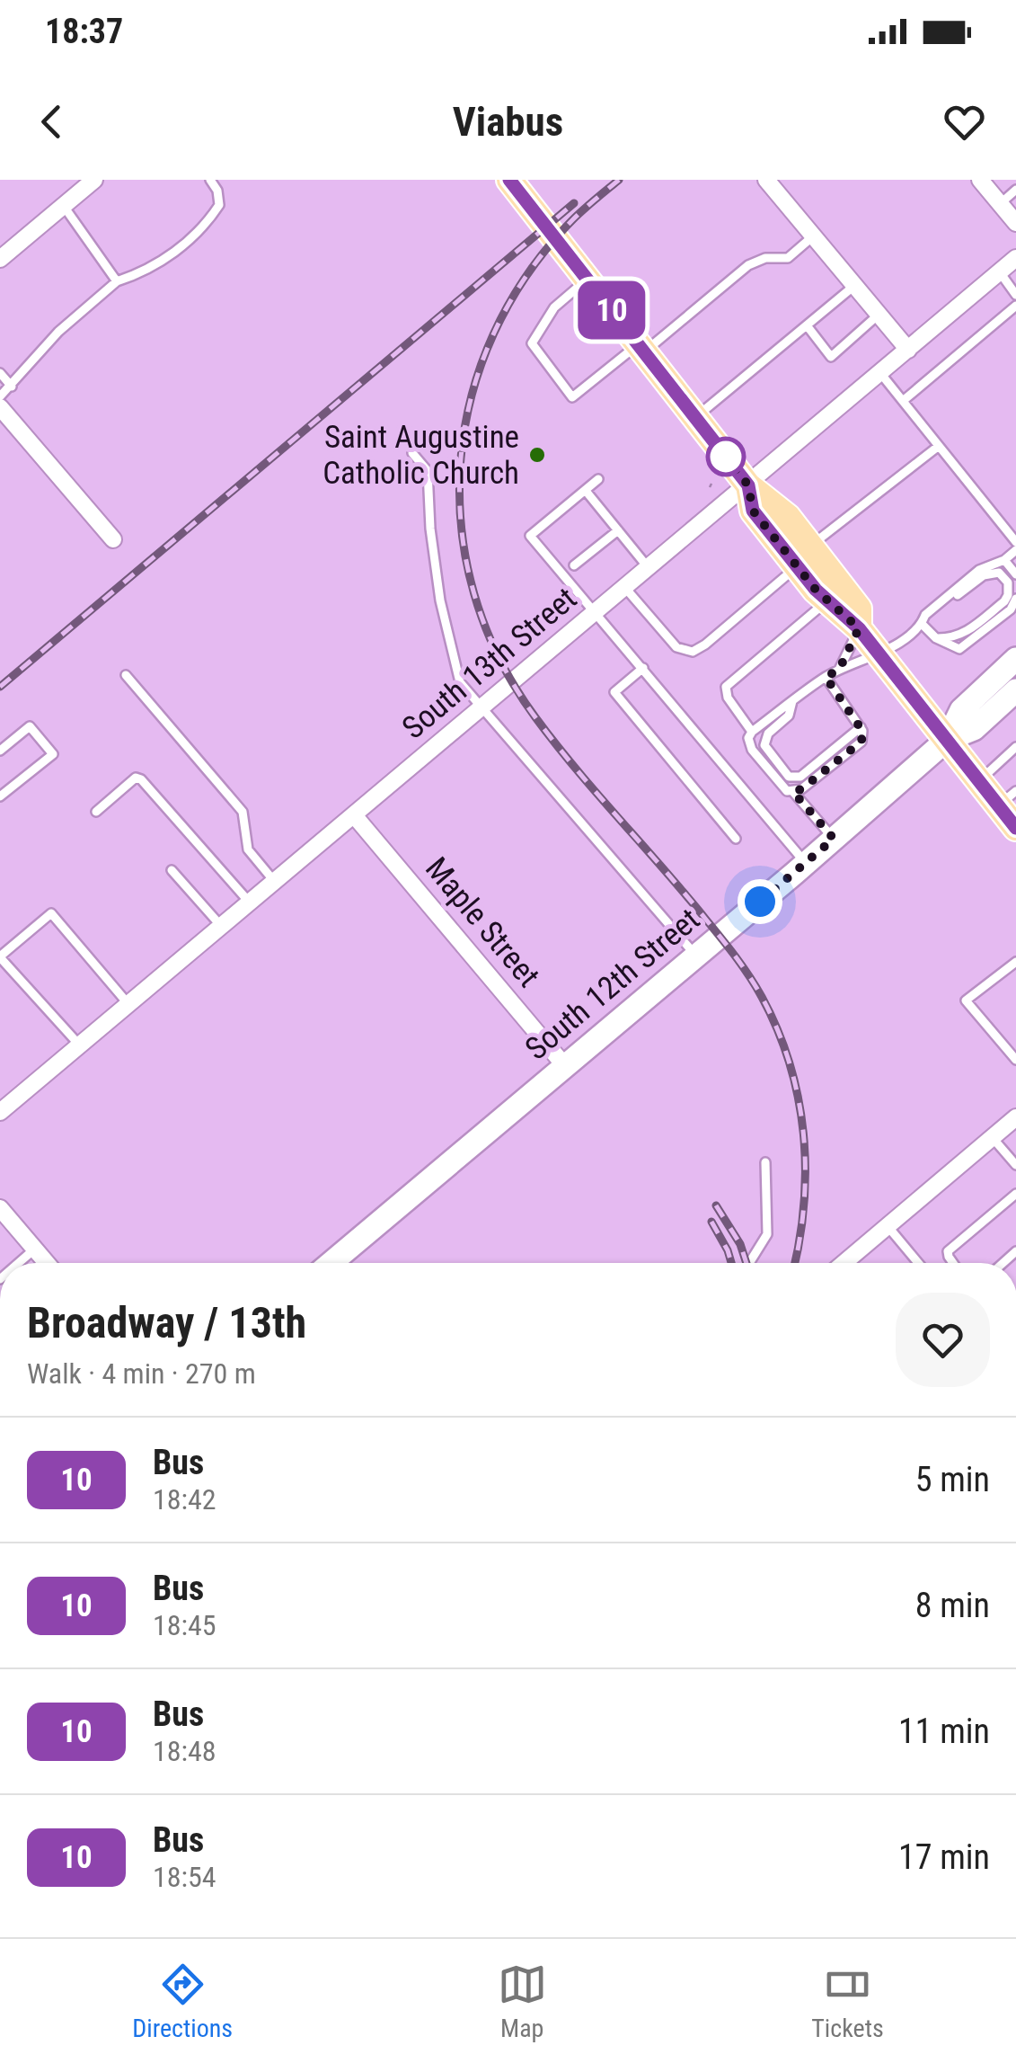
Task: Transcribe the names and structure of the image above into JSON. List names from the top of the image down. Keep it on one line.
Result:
{"streets":{"street":["South 13th Street","Maple Street","South 12th Street"]},"crossings":[["South 13th Street","Maple Street"],["Maple Street","South 12th Street"]],"places":["Saint Augustine Catholic Church"],"lines":["bus line 10"],"page":{"status":"18:37","header":"Viabus","on_map":"10","heading":["Broadway / 13th","Walk · 4 min · 270 m"],"list":[{"mark":"10","name":"Bus","note":"18:42","value":"5 min"},{"mark":"10","name":"Bus","note":"18:45","value":"8 min"},{"mark":"10","name":"Bus","note":"18:48","value":"11 min"},{"mark":"10","name":"Bus","note":"18:54","value":"17 min"}],"tabs":["Directions","Map","Tickets"]}}
